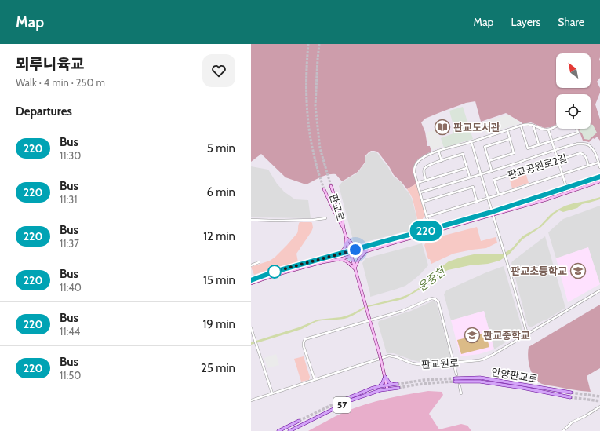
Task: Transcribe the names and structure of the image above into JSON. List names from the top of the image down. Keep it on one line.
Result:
{"streets":{"main road":["판교로","안양판교로","57"],"street":["판교공원로2길","판교원로"]},"water":["운중천"],"places":{"library":["판교도서관"],"school or university":["판교초등학교","판교중학교"]},"lines":["bus line 220"],"north":"top left","page":{"header":"Map","nav":["Map","Layers","Share"],"heading":[["뫼루니육교","Walk · 4 min · 250 m"],"Departures"],"on_map":"220","list":[{"mark":"220","name":"Bus","note":"11:30","value":"5 min"},{"mark":"220","name":"Bus","note":"11:31","value":"6 min"},{"mark":"220","name":"Bus","note":"11:37","value":"12 min"},{"mark":"220","name":"Bus","note":"11:40","value":"15 min"},{"mark":"220","name":"Bus","note":"11:44","value":"19 min"},{"mark":"220","name":"Bus","note":"11:50","value":"25 min"}]}}
